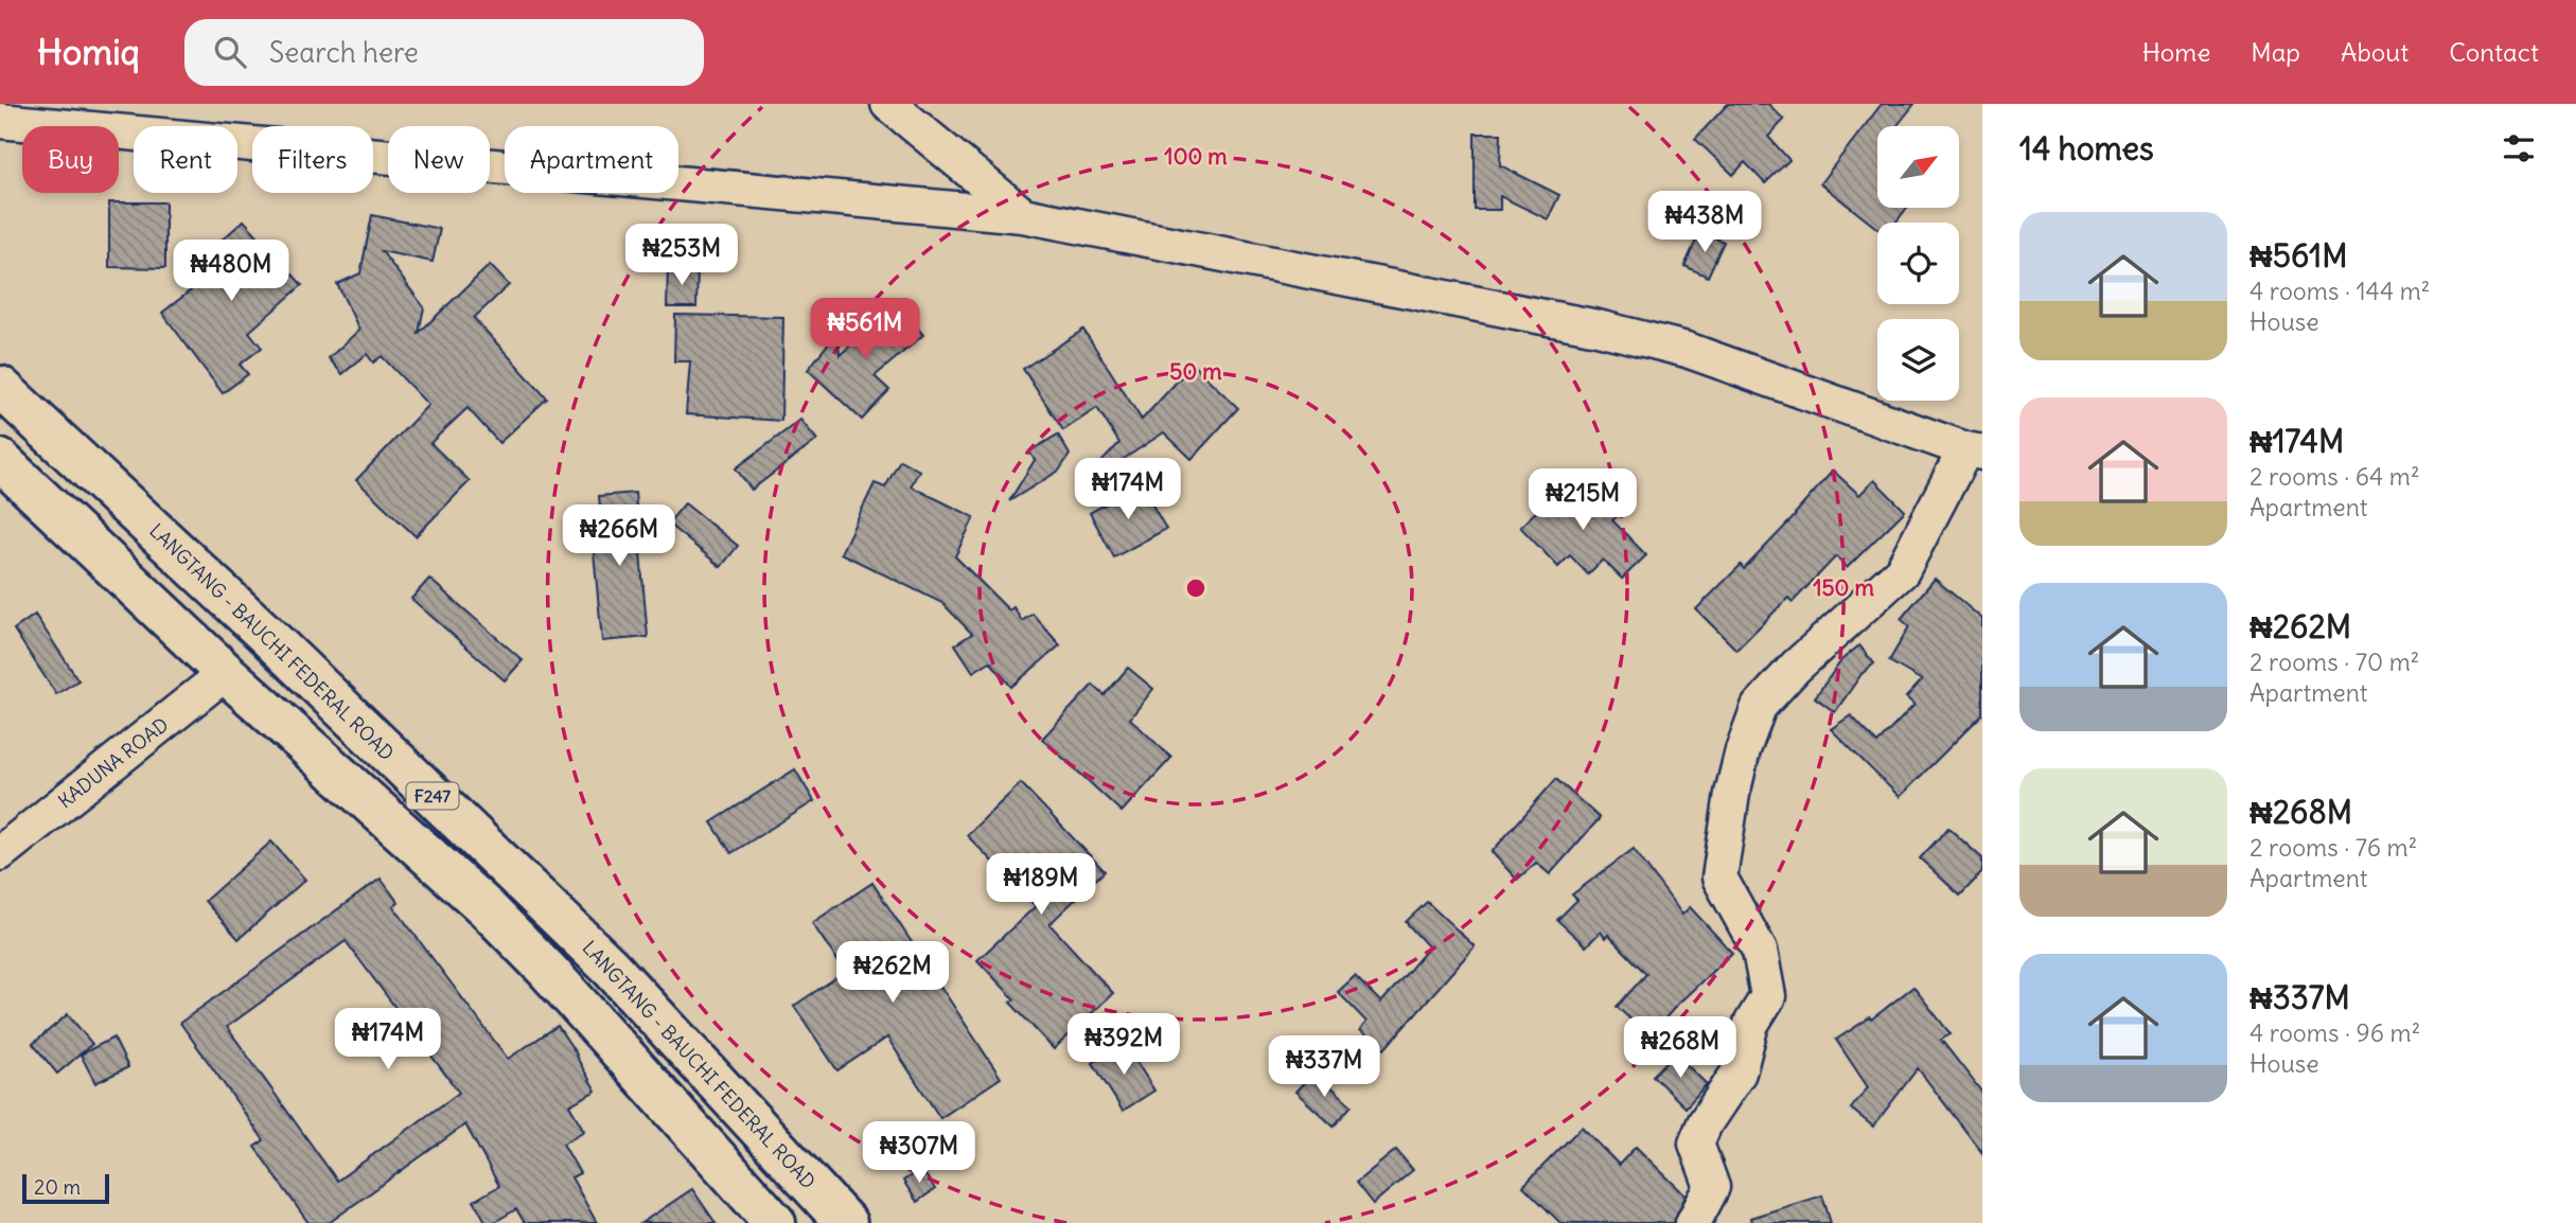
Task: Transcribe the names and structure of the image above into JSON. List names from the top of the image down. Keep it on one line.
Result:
{"streets":{"main road":["LANGTANG - BAUCHI FEDERAL ROAD","F247"],"street":["KADUNA ROAD"]},"crossings":[["KADUNA ROAD","F247"]],"scale_bar":"20 m","north":"top right","page":{"header":"Homiq","search":"Search here","nav":["Home","Map","About","Contact"],"heading":"14 homes","chip":["Buy","Rent","Filters","New","Apartment"],"price":["₦438M","₦253M","₦480M","₦561M","₦174M","₦215M","₦266M","₦189M","₦262M","₦174M","₦392M","₦268M","₦337M","₦307M"],"list":[{"name":"₦561M","note":"4 rooms · 144 m² · House"},{"name":"₦174M","note":"2 rooms · 64 m² · Apartment"},{"name":"₦262M","note":"2 rooms · 70 m² · Apartment"},{"name":"₦268M","note":"2 rooms · 76 m² · Apartment"},{"name":"₦337M","note":"4 rooms · 96 m² · House"}],"scale":"20 m"},"rings":["100 m","50 m","150 m"]}
